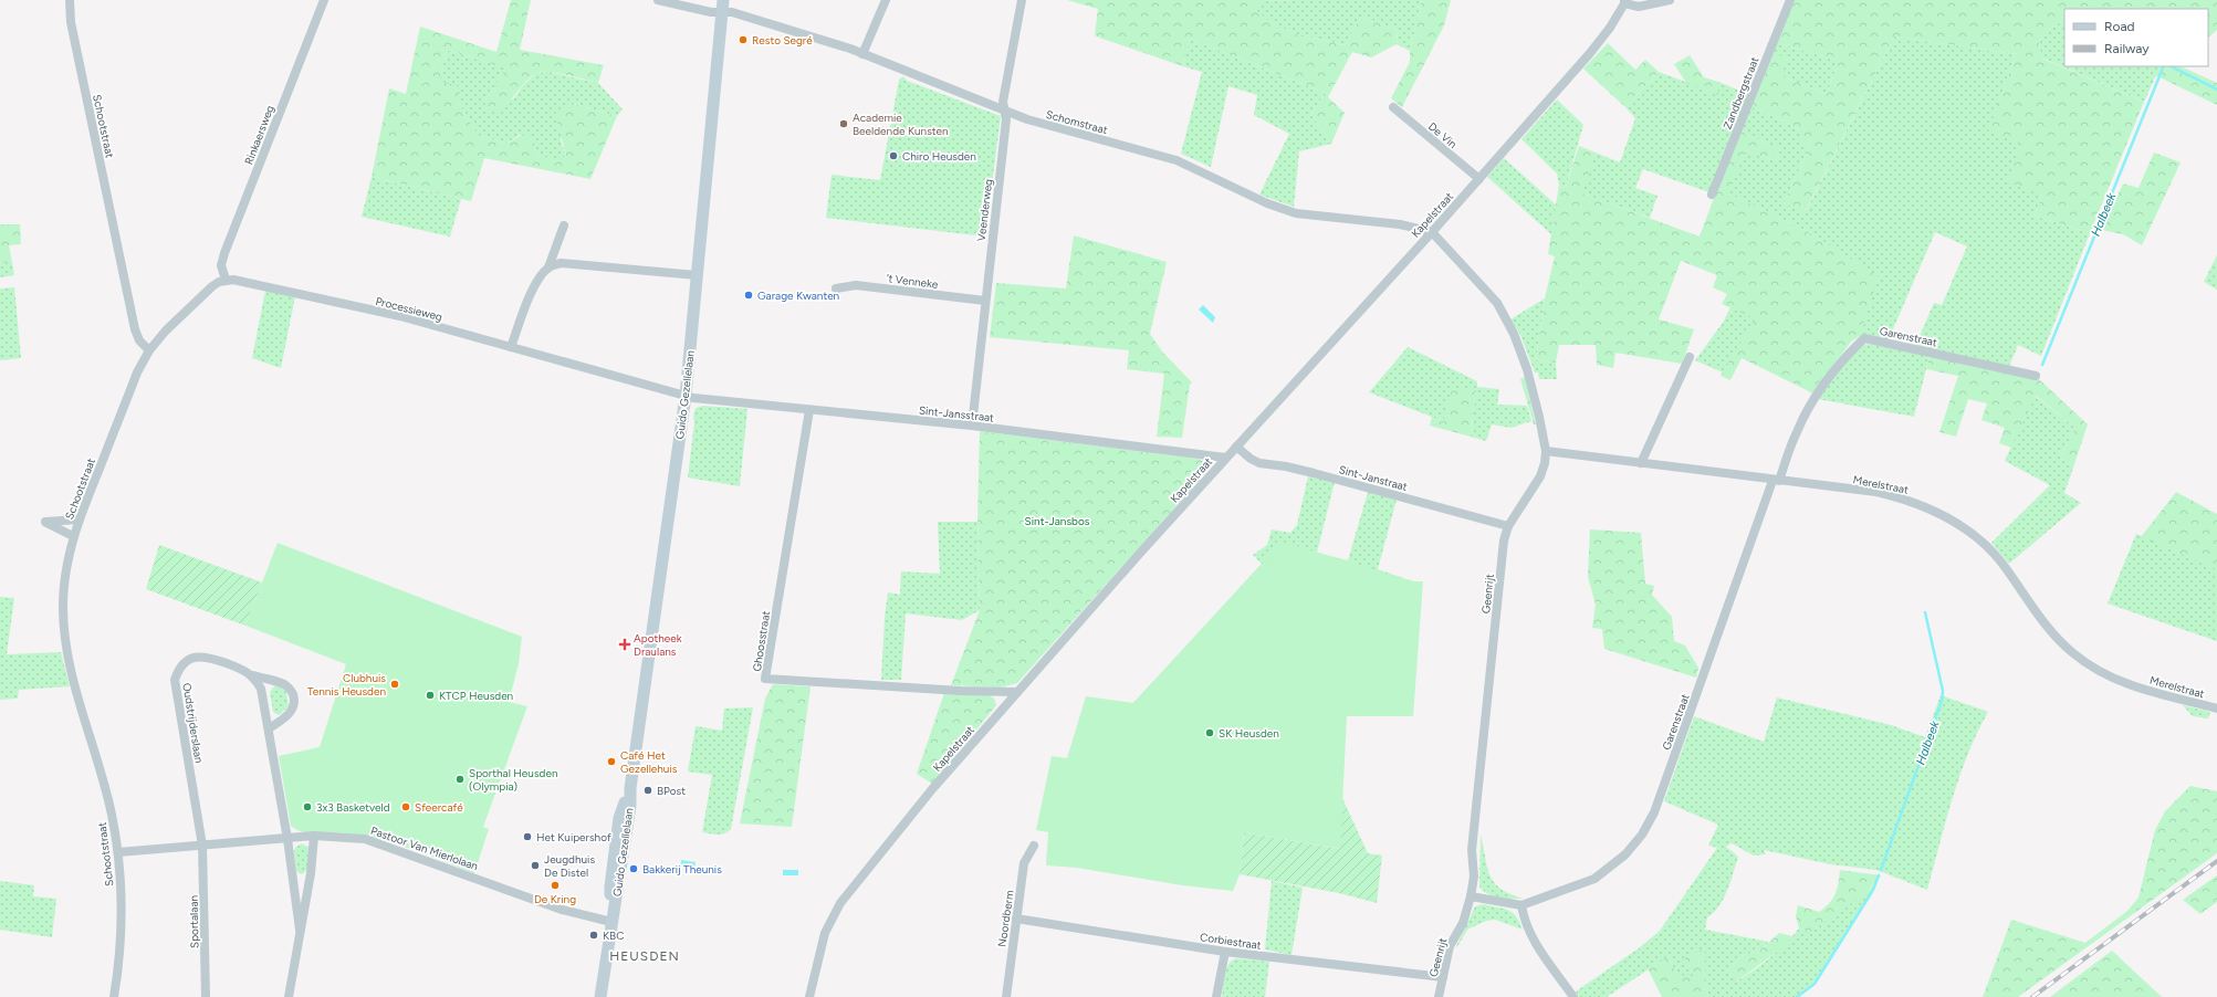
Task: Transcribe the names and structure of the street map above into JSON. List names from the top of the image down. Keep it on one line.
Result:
{"streets":{"main road":["Guido Gezellelaan"],"street":["Zandbergstraat","Schomstraat","Schootstraat","Rinkaersweg","De Vin","Veenderweg","Kapelstraat","'t Venneke","Processieweg","Garenstraat","Sint-Jansstraat","Sint-Janstraat","Merelstraat","Geenrijt","Ghoosstraat","Oudstrijderslaan","Pastoor Van Mierlolaan","Noordberm","Sportalaan","Corbiestraat"]},"crossings":[["Schomstraat","Veenderweg"],["Schomstraat","Kapelstraat"],["Schomstraat","Guido Gezellelaan"],["Schomstraat","Geenrijt"],["Schootstraat","Pastoor Van Mierlolaan"],["Rinkaersweg","Processieweg"],["De Vin","Kapelstraat"],["Veenderweg","'t Venneke"],["Veenderweg","Sint-Jansstraat"],["Kapelstraat","Sint-Jansstraat"],["Kapelstraat","Sint-Janstraat"],["Kapelstraat","Geenrijt"],["Kapelstraat","Ghoosstraat"],["Processieweg","Guido Gezellelaan"],["Processieweg","Sint-Jansstraat"],["Garenstraat","Merelstraat"],["Garenstraat","Geenrijt"],["Guido Gezellelaan","Sint-Jansstraat"],["Guido Gezellelaan","Pastoor Van Mierlolaan"],["Sint-Jansstraat","Ghoosstraat"],["Sint-Janstraat","Geenrijt"],["Merelstraat","Geenrijt"],["Geenrijt","Corbiestraat"],["Oudstrijderslaan","Pastoor Van Mierlolaan"],["Oudstrijderslaan","Sportalaan"],["Pastoor Van Mierlolaan","Sportalaan"],["Noordberm","Corbiestraat"]],"districts":["HEUSDEN"],"water":["Halbeek"],"parks":["Sint-Jansbos"],"places":{"other":["Resto Segré","Academie Beeldende Kunsten","Chiro Heusden","Garage Kwanten","Clubhuis Tennis Heusden","KTCP Heusden","SK Heusden","Café Het Gezellehuis","Sporthal Heusden (Olympia)","BPost","3x3 Basketveld","Sfeercafé","Het Kuipershof","Jeugdhuis De Distel","Bakkerij Theunis","De Kring","KBC"],"health":["Apotheek Draulans"]},"legend":["Road","Railway"]}
